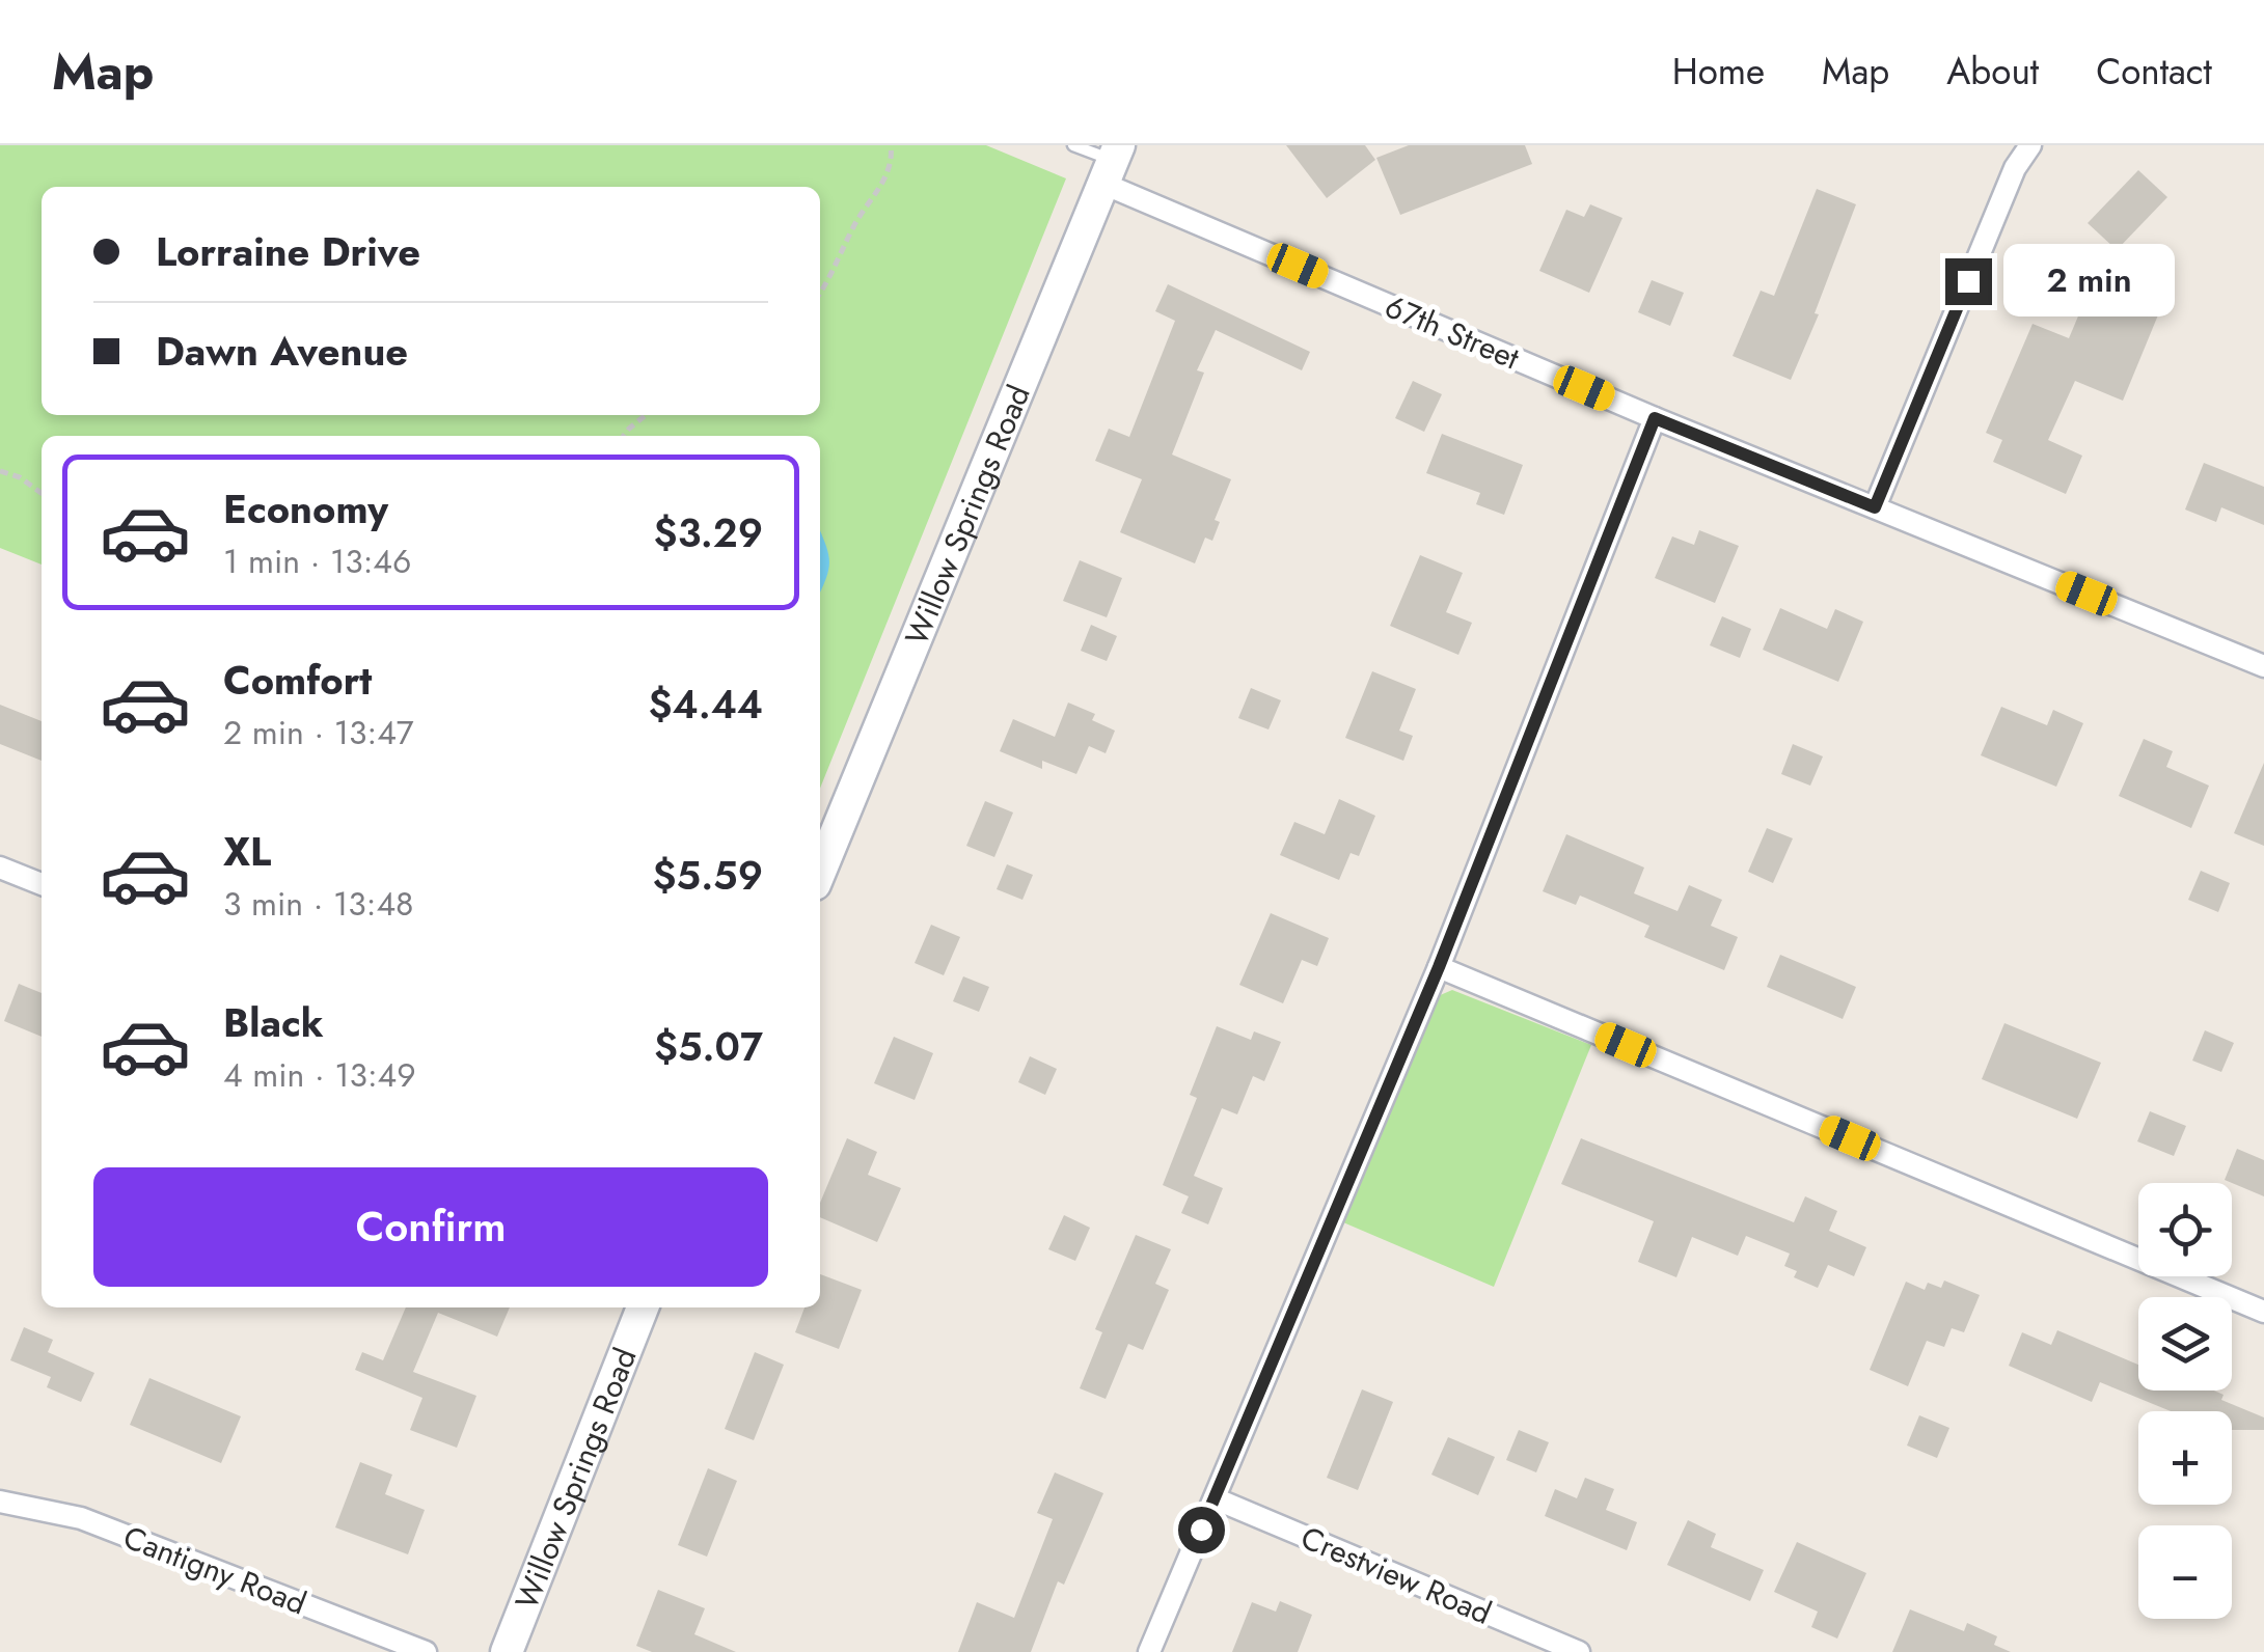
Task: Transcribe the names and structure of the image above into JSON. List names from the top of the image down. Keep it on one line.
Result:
{"streets":{"main road":["Willow Springs Road"],"street":["67th Street","Cantigny Road","Crestview Road"]},"crossings":[["67th Street","Willow Springs Road"]],"page":{"header":"Map","nav":["Home","Map","About","Contact"],"banner":["Lorraine Drive","Dawn Avenue"],"bubble":"2 min","list":[{"name":"Economy","note":"1 min · 13:46","value":"$3.29"},{"name":"Comfort","note":"2 min · 13:47","value":"$4.44"},{"name":"XL","note":"3 min · 13:48","value":"$5.59"},{"name":"Black","note":"4 min · 13:49","value":"$5.07"}],"buttons":"Confirm","map_buttons":["+","−"]}}
